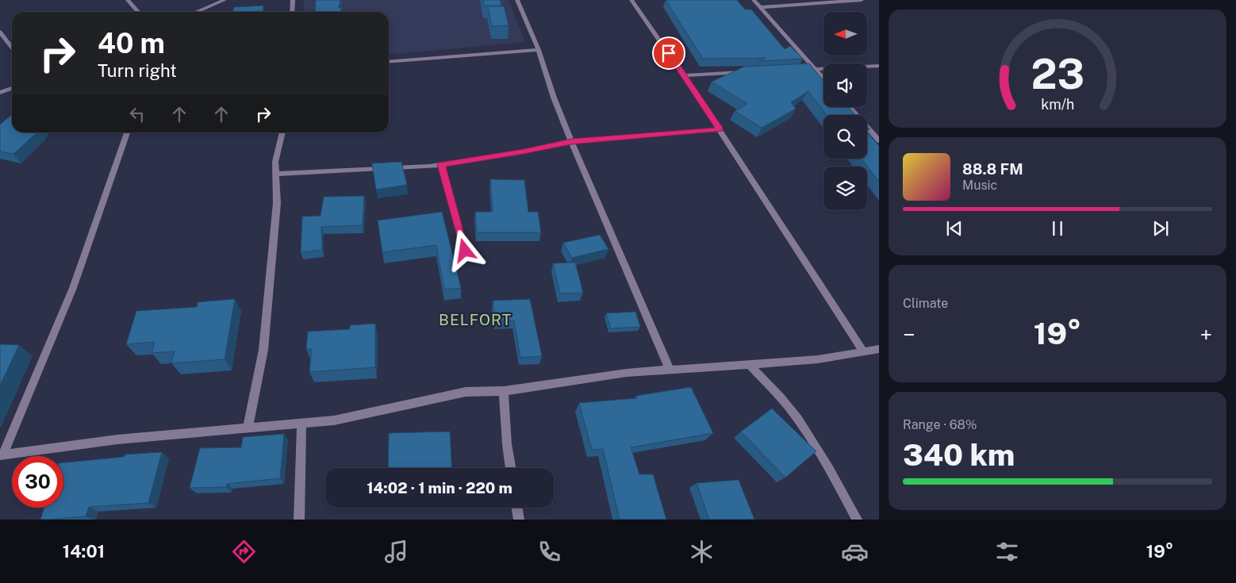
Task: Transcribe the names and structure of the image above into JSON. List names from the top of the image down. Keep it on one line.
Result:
{"districts":["BELFORT"],"north":"left","page":{"turn":["40 m","Turn right"],"song":["88.8 FM","Music"],"tile":["Climate",["Range · 68%","340 km"]],"heat":["−","19°","+"],"limit":"30","trip":"14:02 · 1 min · 220 m","tabs":["14:01","19°"],"gauge":["23","km/h"]}}
